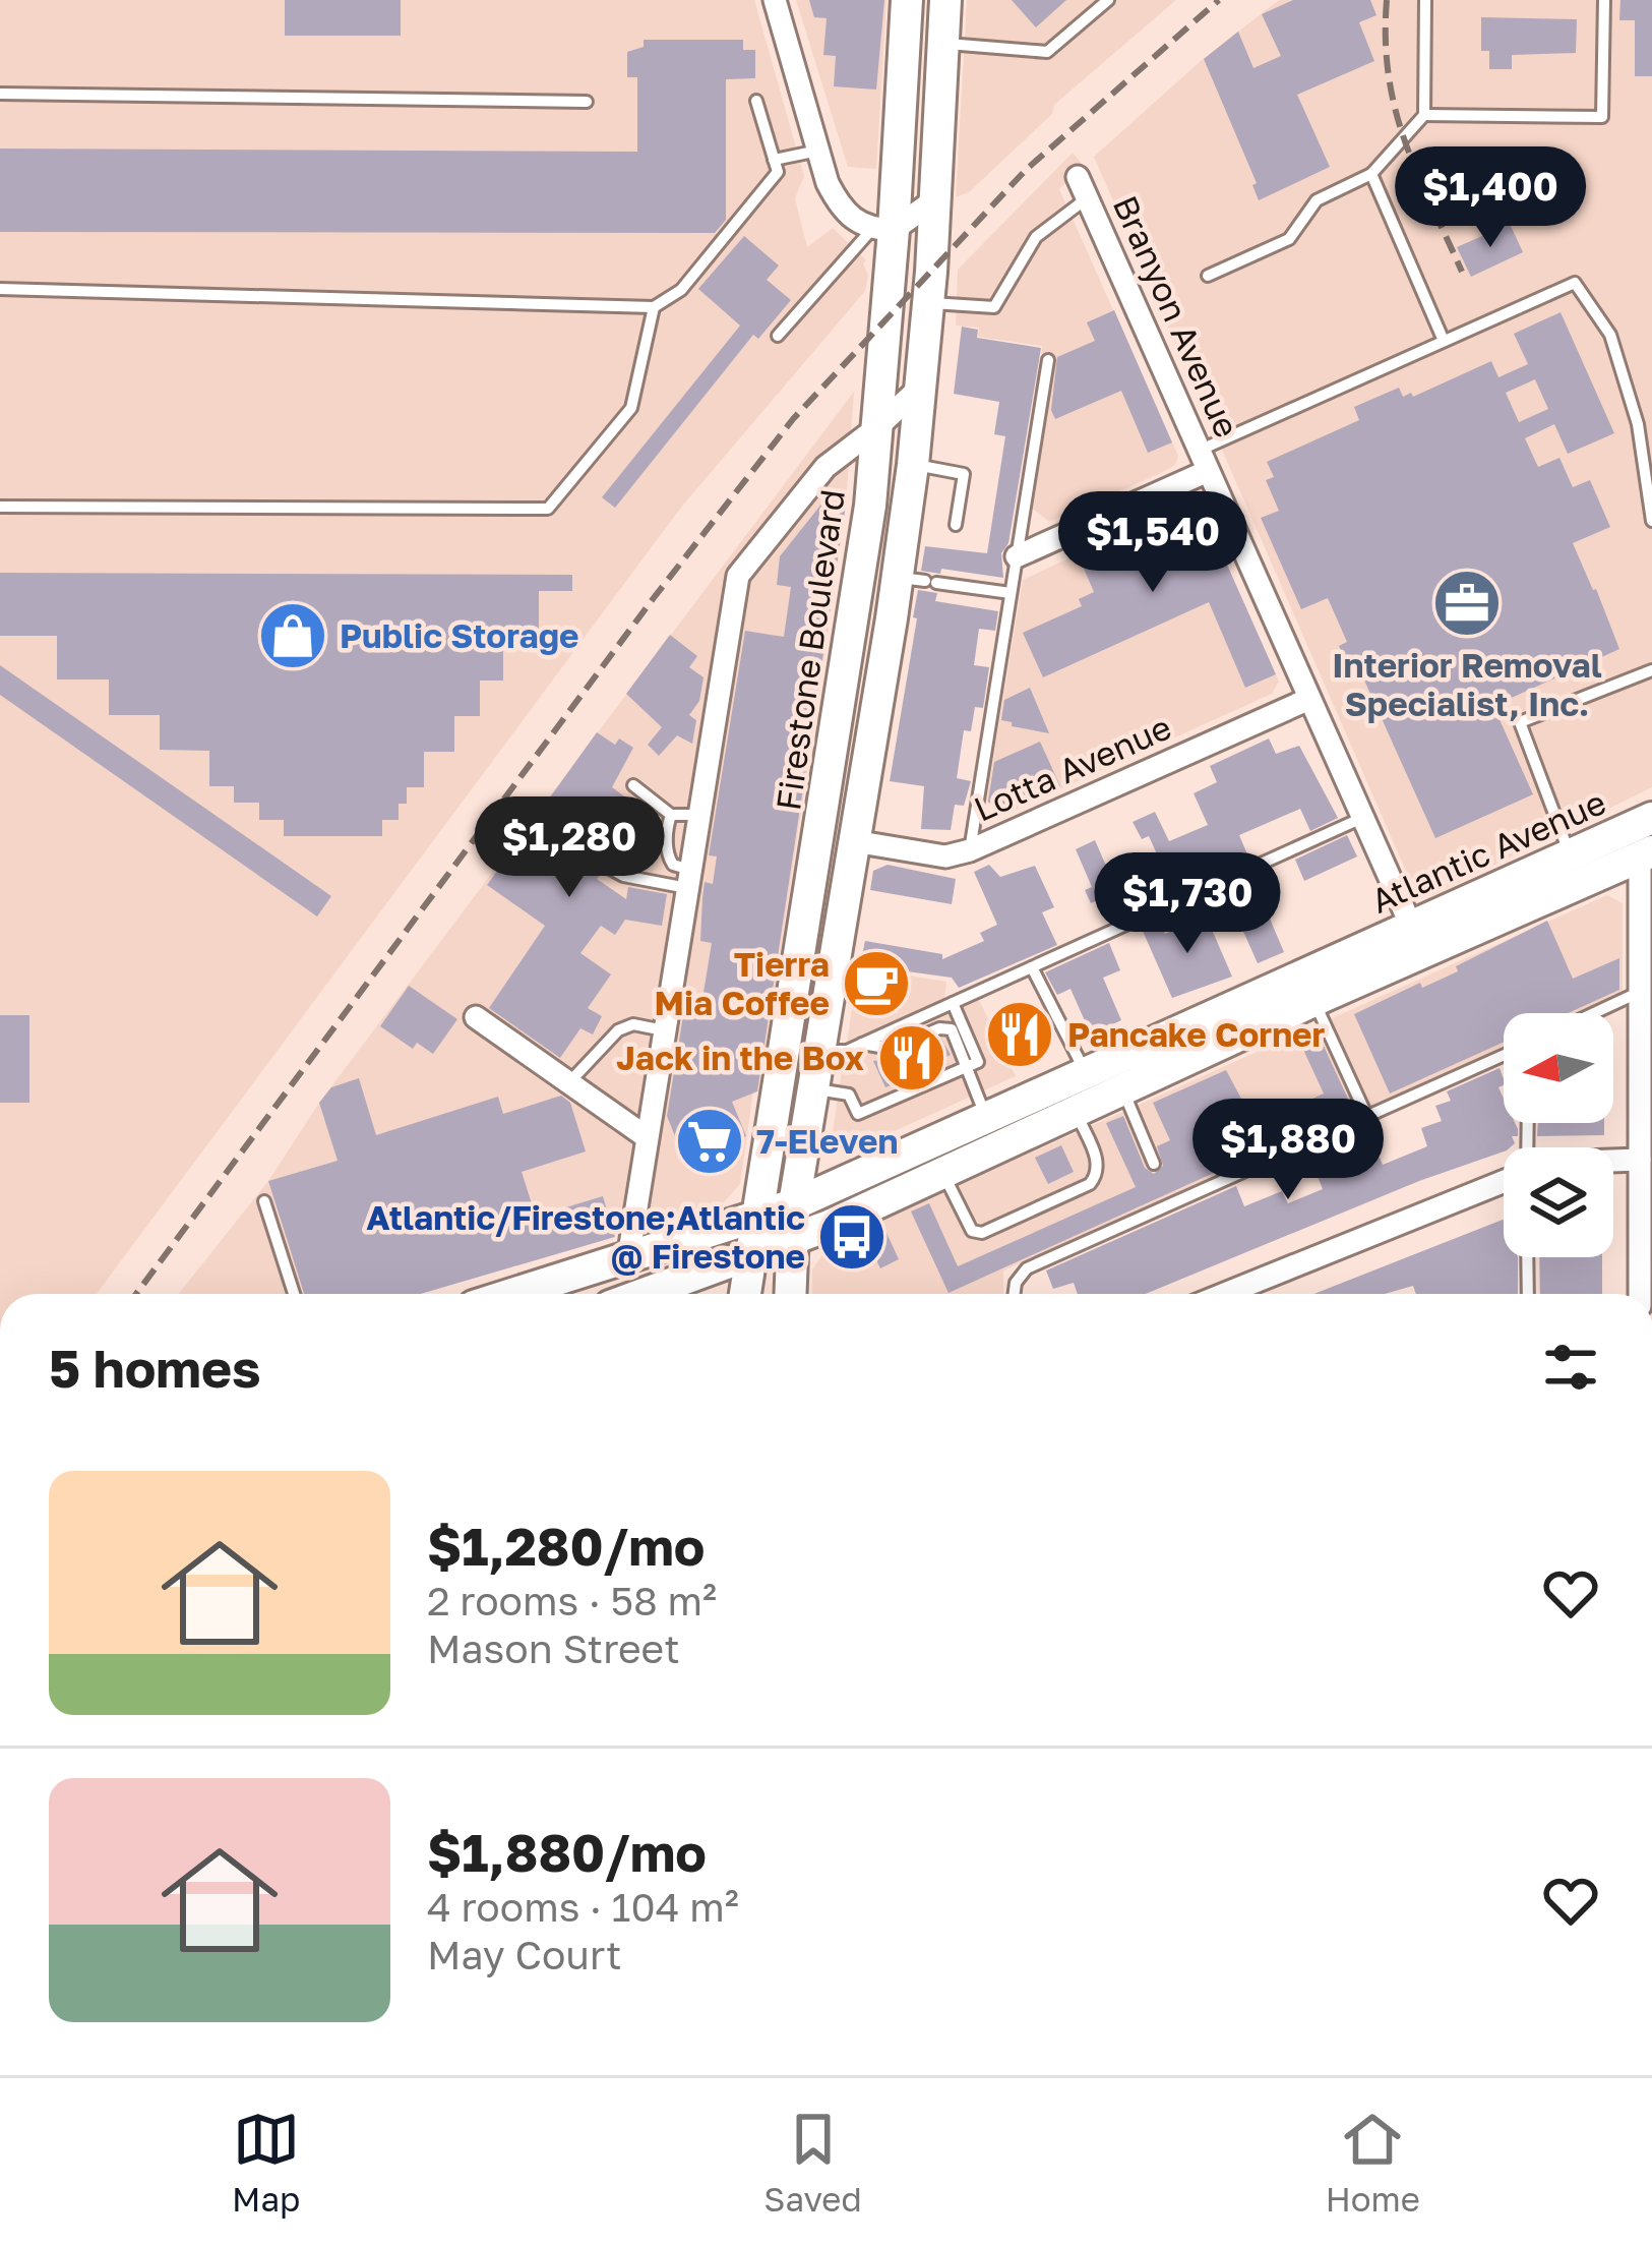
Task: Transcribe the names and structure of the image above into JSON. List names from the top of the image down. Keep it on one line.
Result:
{"streets":{"main road":["Firestone Boulevard","Atlantic Avenue"],"street":["Branyon Avenue","Lotta Avenue"]},"crossings":[["Branyon Avenue","Lotta Avenue"],["Branyon Avenue","Atlantic Avenue"],["Firestone Boulevard","Lotta Avenue"],["Firestone Boulevard","Atlantic Avenue"]],"places":{"office":["Interior Removal Specialist, Inc."],"shop":["Public Storage"],"cafe":["Tierra Mia Coffee"],"restaurant":["Pancake Corner","Jack in the Box"],"supermarket":["7-Eleven"],"bus stop":["Atlantic/Firestone;Atlantic @ Firestone"]},"north":"left","page":{"price":["$1,400","$1,540","$1,280","$1,730","$1,880"],"heading":"5 homes","list":[{"name":"$1,280/mo","note":"2 rooms · 58 m² · Mason Street"},{"name":"$1,880/mo","note":"4 rooms · 104 m² · May Court"}],"tabs":["Map","Saved","Home"]}}
